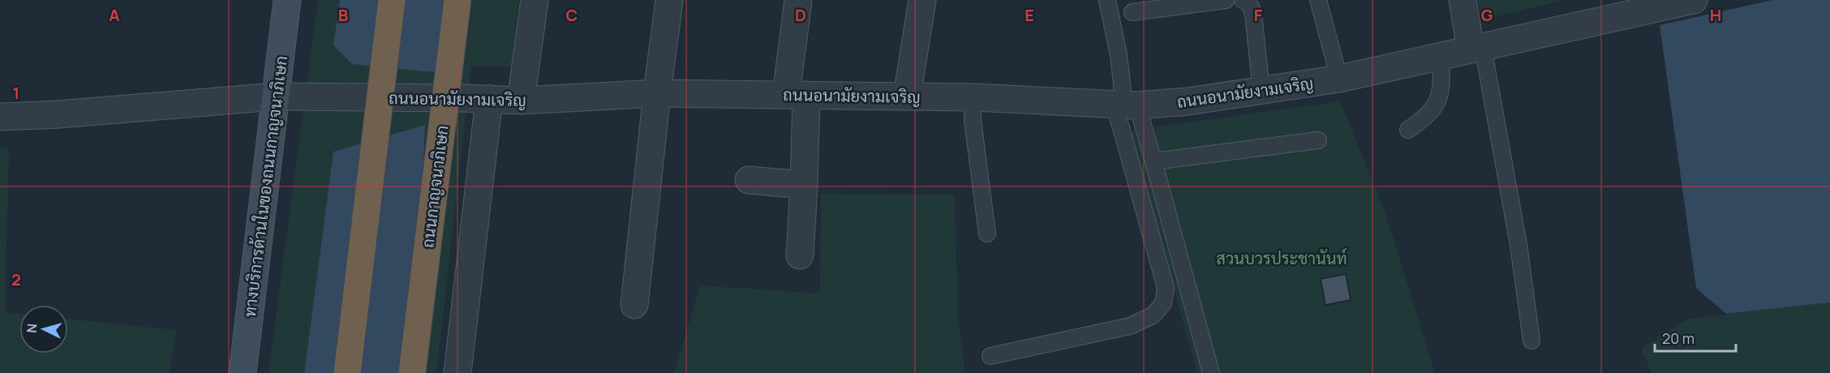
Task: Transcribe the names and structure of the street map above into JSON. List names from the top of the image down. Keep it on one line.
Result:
{"streets":{"highway":["ถนนกาญจนาภิเษก"],"main road":["ทางบริการด้านในของถนนกาญจนาภิเษก"],"street":["ถนนอนามัยงามเจริญ"]},"crossings":[["ถนนอนามัยงามเจริญ","ทางบริการด้านในของถนนกาญจนาภิเษก"]],"parks":["สวนบวรประชานันท์"],"scale_bar":"20 m","north":"left","grid":{"columns":["A","B","C","D","E","F","G","H"],"rows":["1","2"]}}
